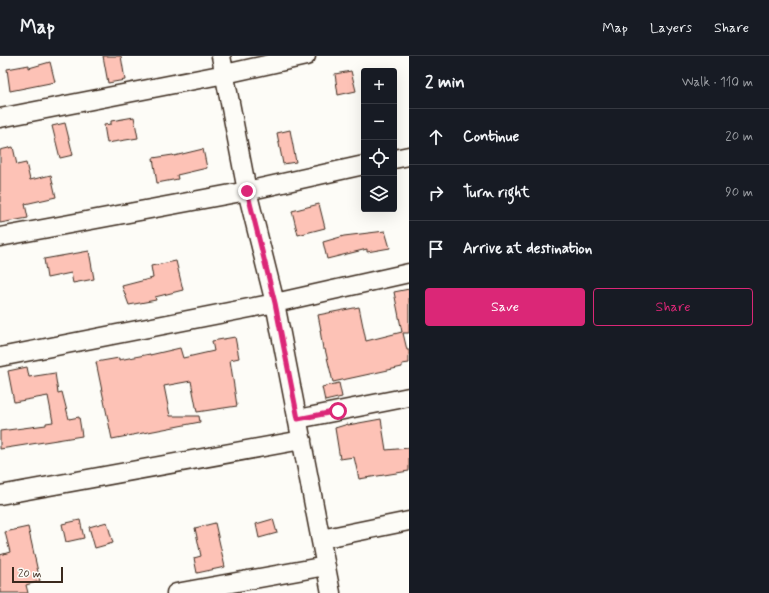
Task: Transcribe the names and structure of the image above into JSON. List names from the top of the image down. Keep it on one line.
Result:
{"scale_bar":"20 m","page":{"header":"Map","nav":["Map","Layers","Share"],"heading":["2 min","Walk · 110 m"],"map_buttons":["+","−"],"list":[["Continue","20 m"],["Turn right","90 m"],"Arrive at destination"],"buttons":["Save","Share"],"scale":"20 m"}}
